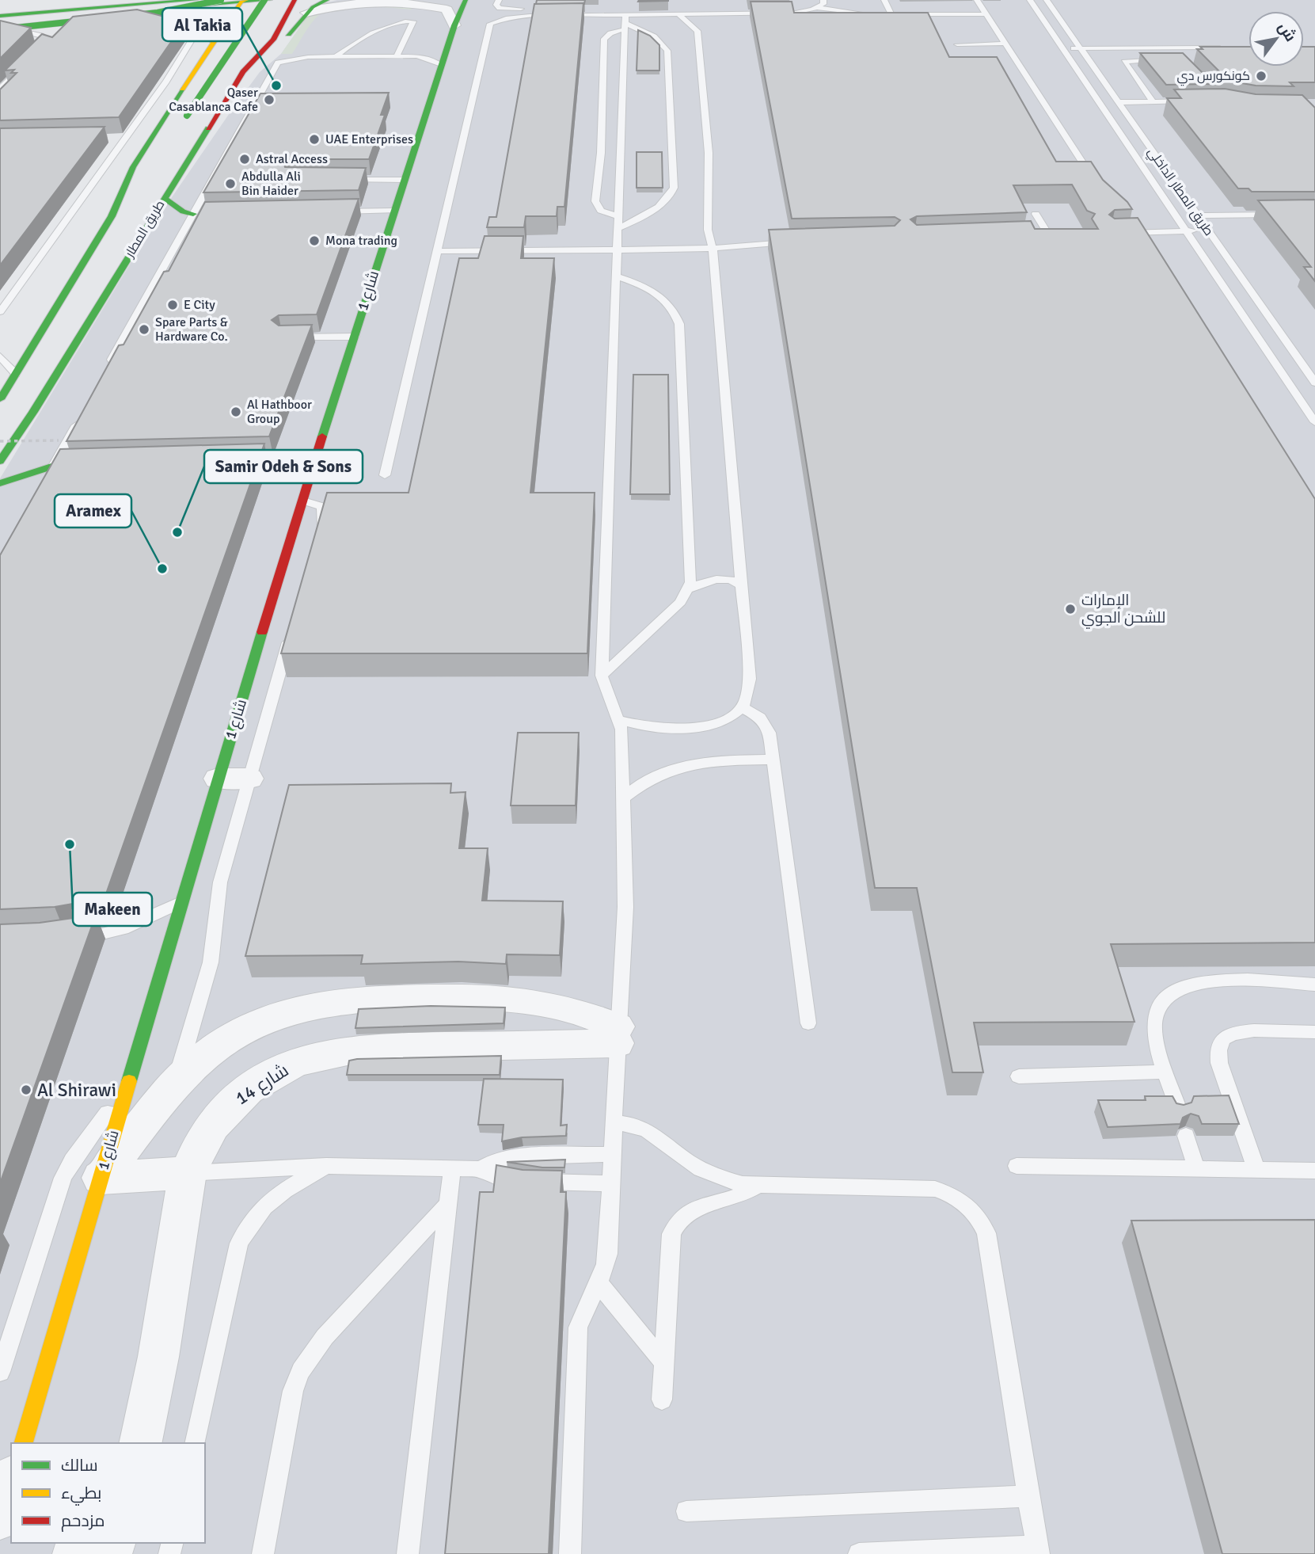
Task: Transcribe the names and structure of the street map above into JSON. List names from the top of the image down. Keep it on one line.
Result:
{"streets":{"main road":["طريق المطار","شارع 1"],"street":["شارع 14"],"lane":["طريق المطار الداخلي"]},"places":["كونكورس دي","Al Takia","Qaser Casablanca Cafe","UAE Enterprises","Astral Access","Abdulla Ali Bin Haider","Mona trading","E City","Spare Parts & Hardware Co.","Al Hathboor Group","Samir Odeh & Sons","Aramex","الإمارات للشحن الجوي","Makeen","Al Shirawi"],"legend":["سالك","بطيء","مزدحم"],"north":"top right"}
